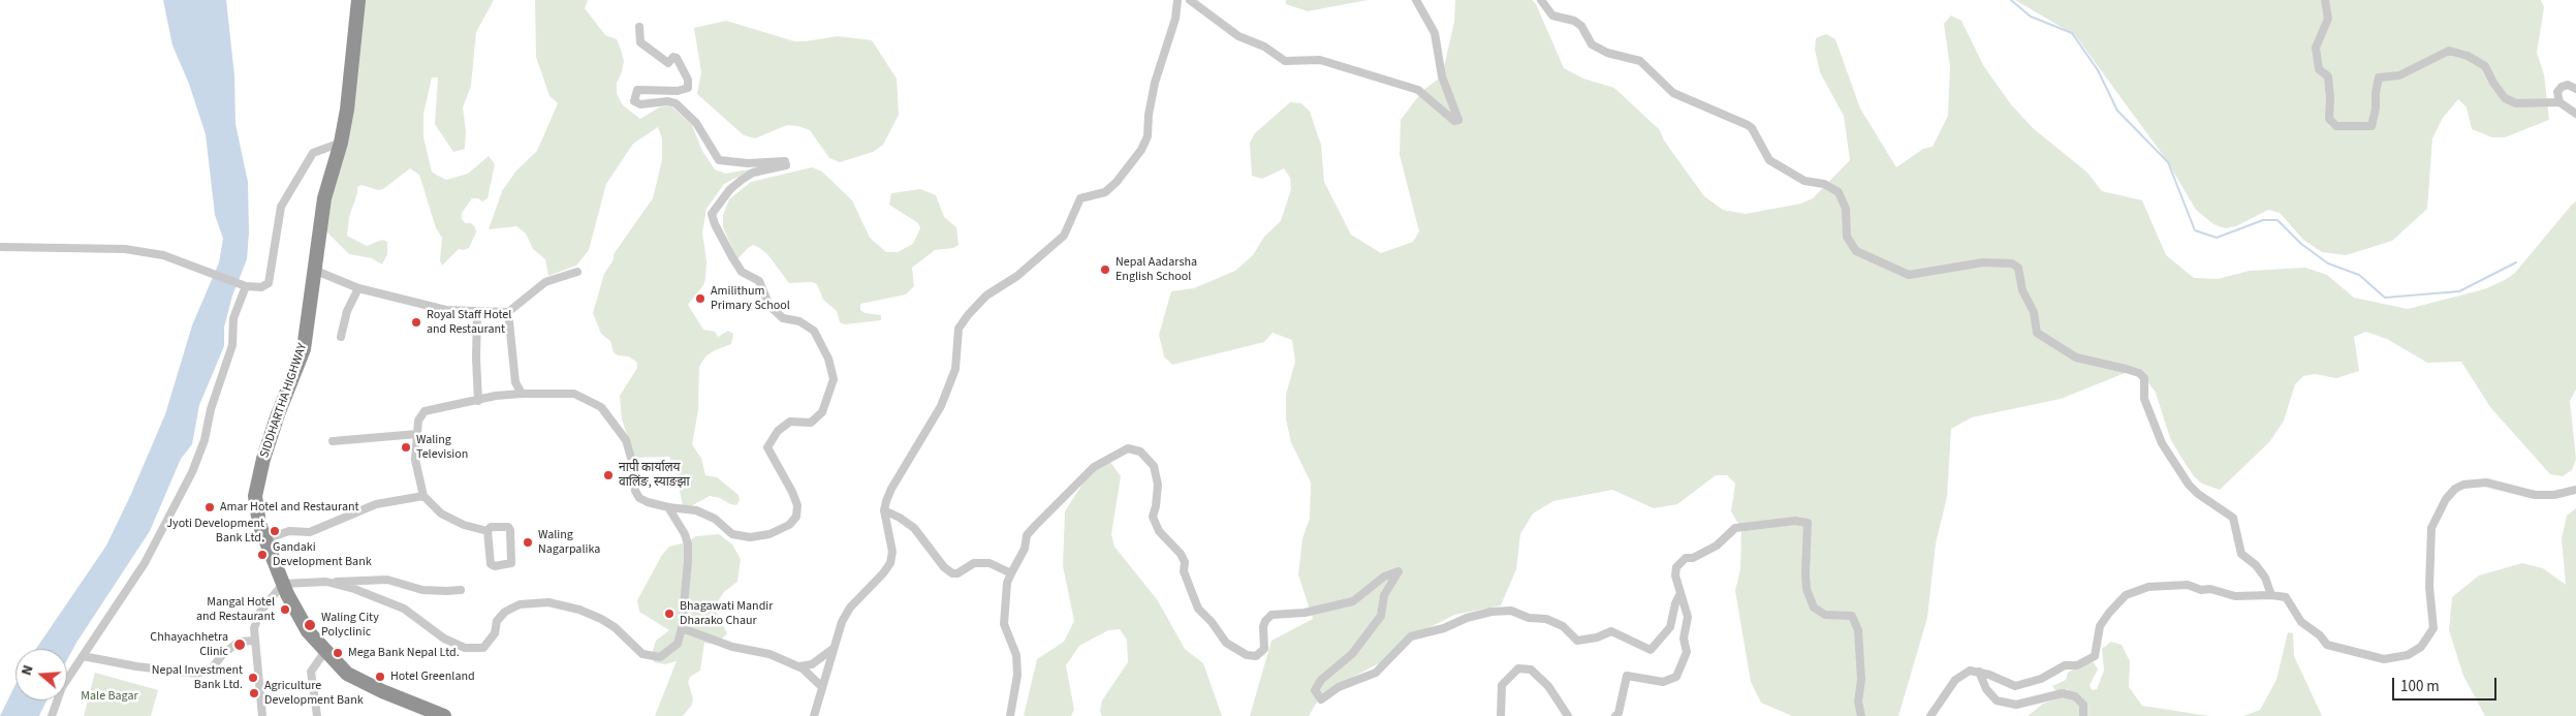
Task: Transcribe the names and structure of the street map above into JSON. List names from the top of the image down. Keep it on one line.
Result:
{"streets":{"highway":["SIDDHARTHA HIGHWAY"]},"parks":["Male Bagar"],"places":["Nepal Aadarsha English School","Amilithum Primary School","Royal Staff Hotel and Restaurant","Waling Television","नापी कार्यालय वालिंङ, स्याङझा","Amar Hotel and Restaurant","Jyoti Development Bank Ltd.","Waling Nagarpalika","Gandaki Development Bank","Mangal Hotel and Restaurant","Bhagawati Mandir Dharako Chaur","Waling City Polyclinic","Chhayachhetra Clinic","Mega Bank Nepal Ltd.","Hotel Greenland","Nepal Investment Bank Ltd.","Agriculture Development Bank"],"scale_bar":"100 m","north":"left"}
